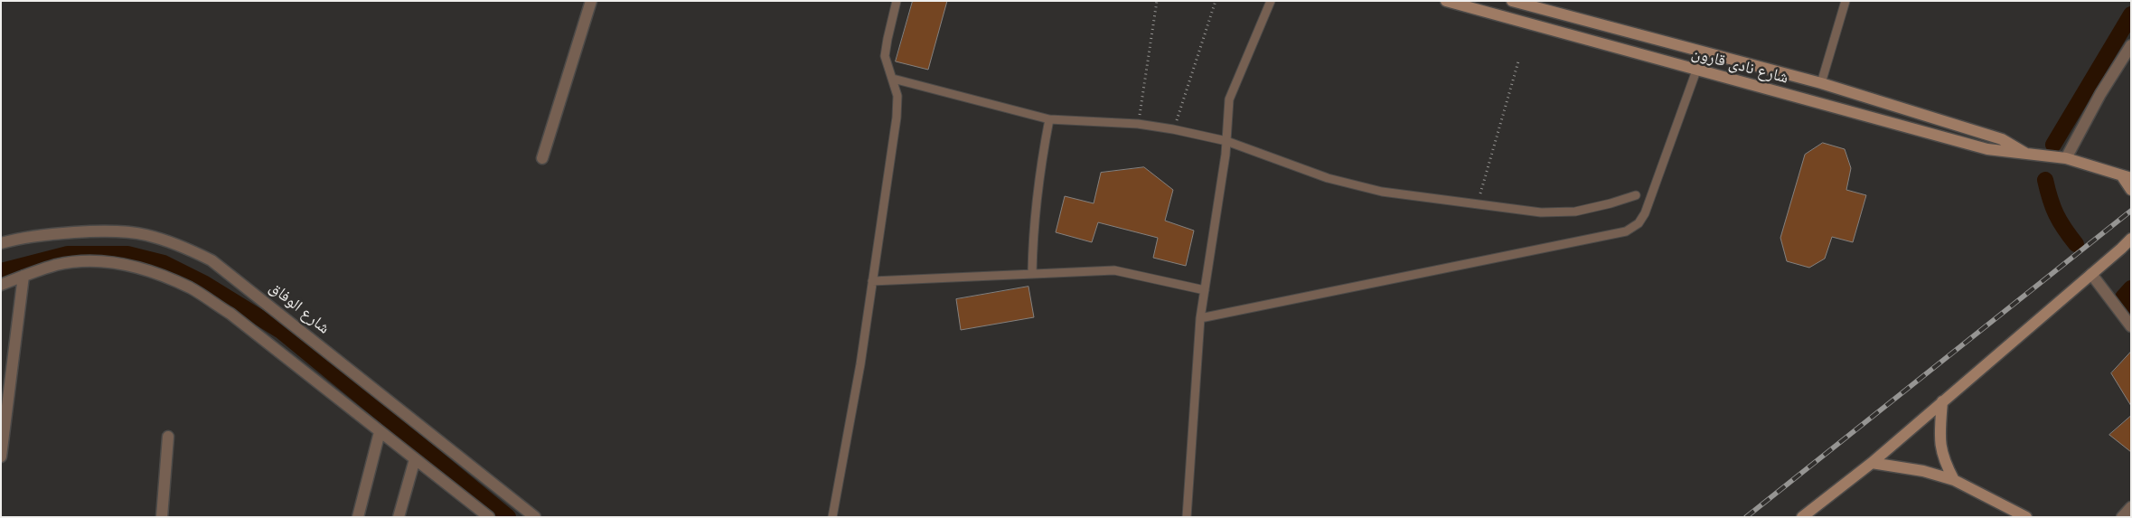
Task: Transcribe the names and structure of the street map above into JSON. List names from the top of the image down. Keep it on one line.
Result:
{"streets":{"main road":["شارع نادى قارون"],"street":["شارع الوفاق"]}}
